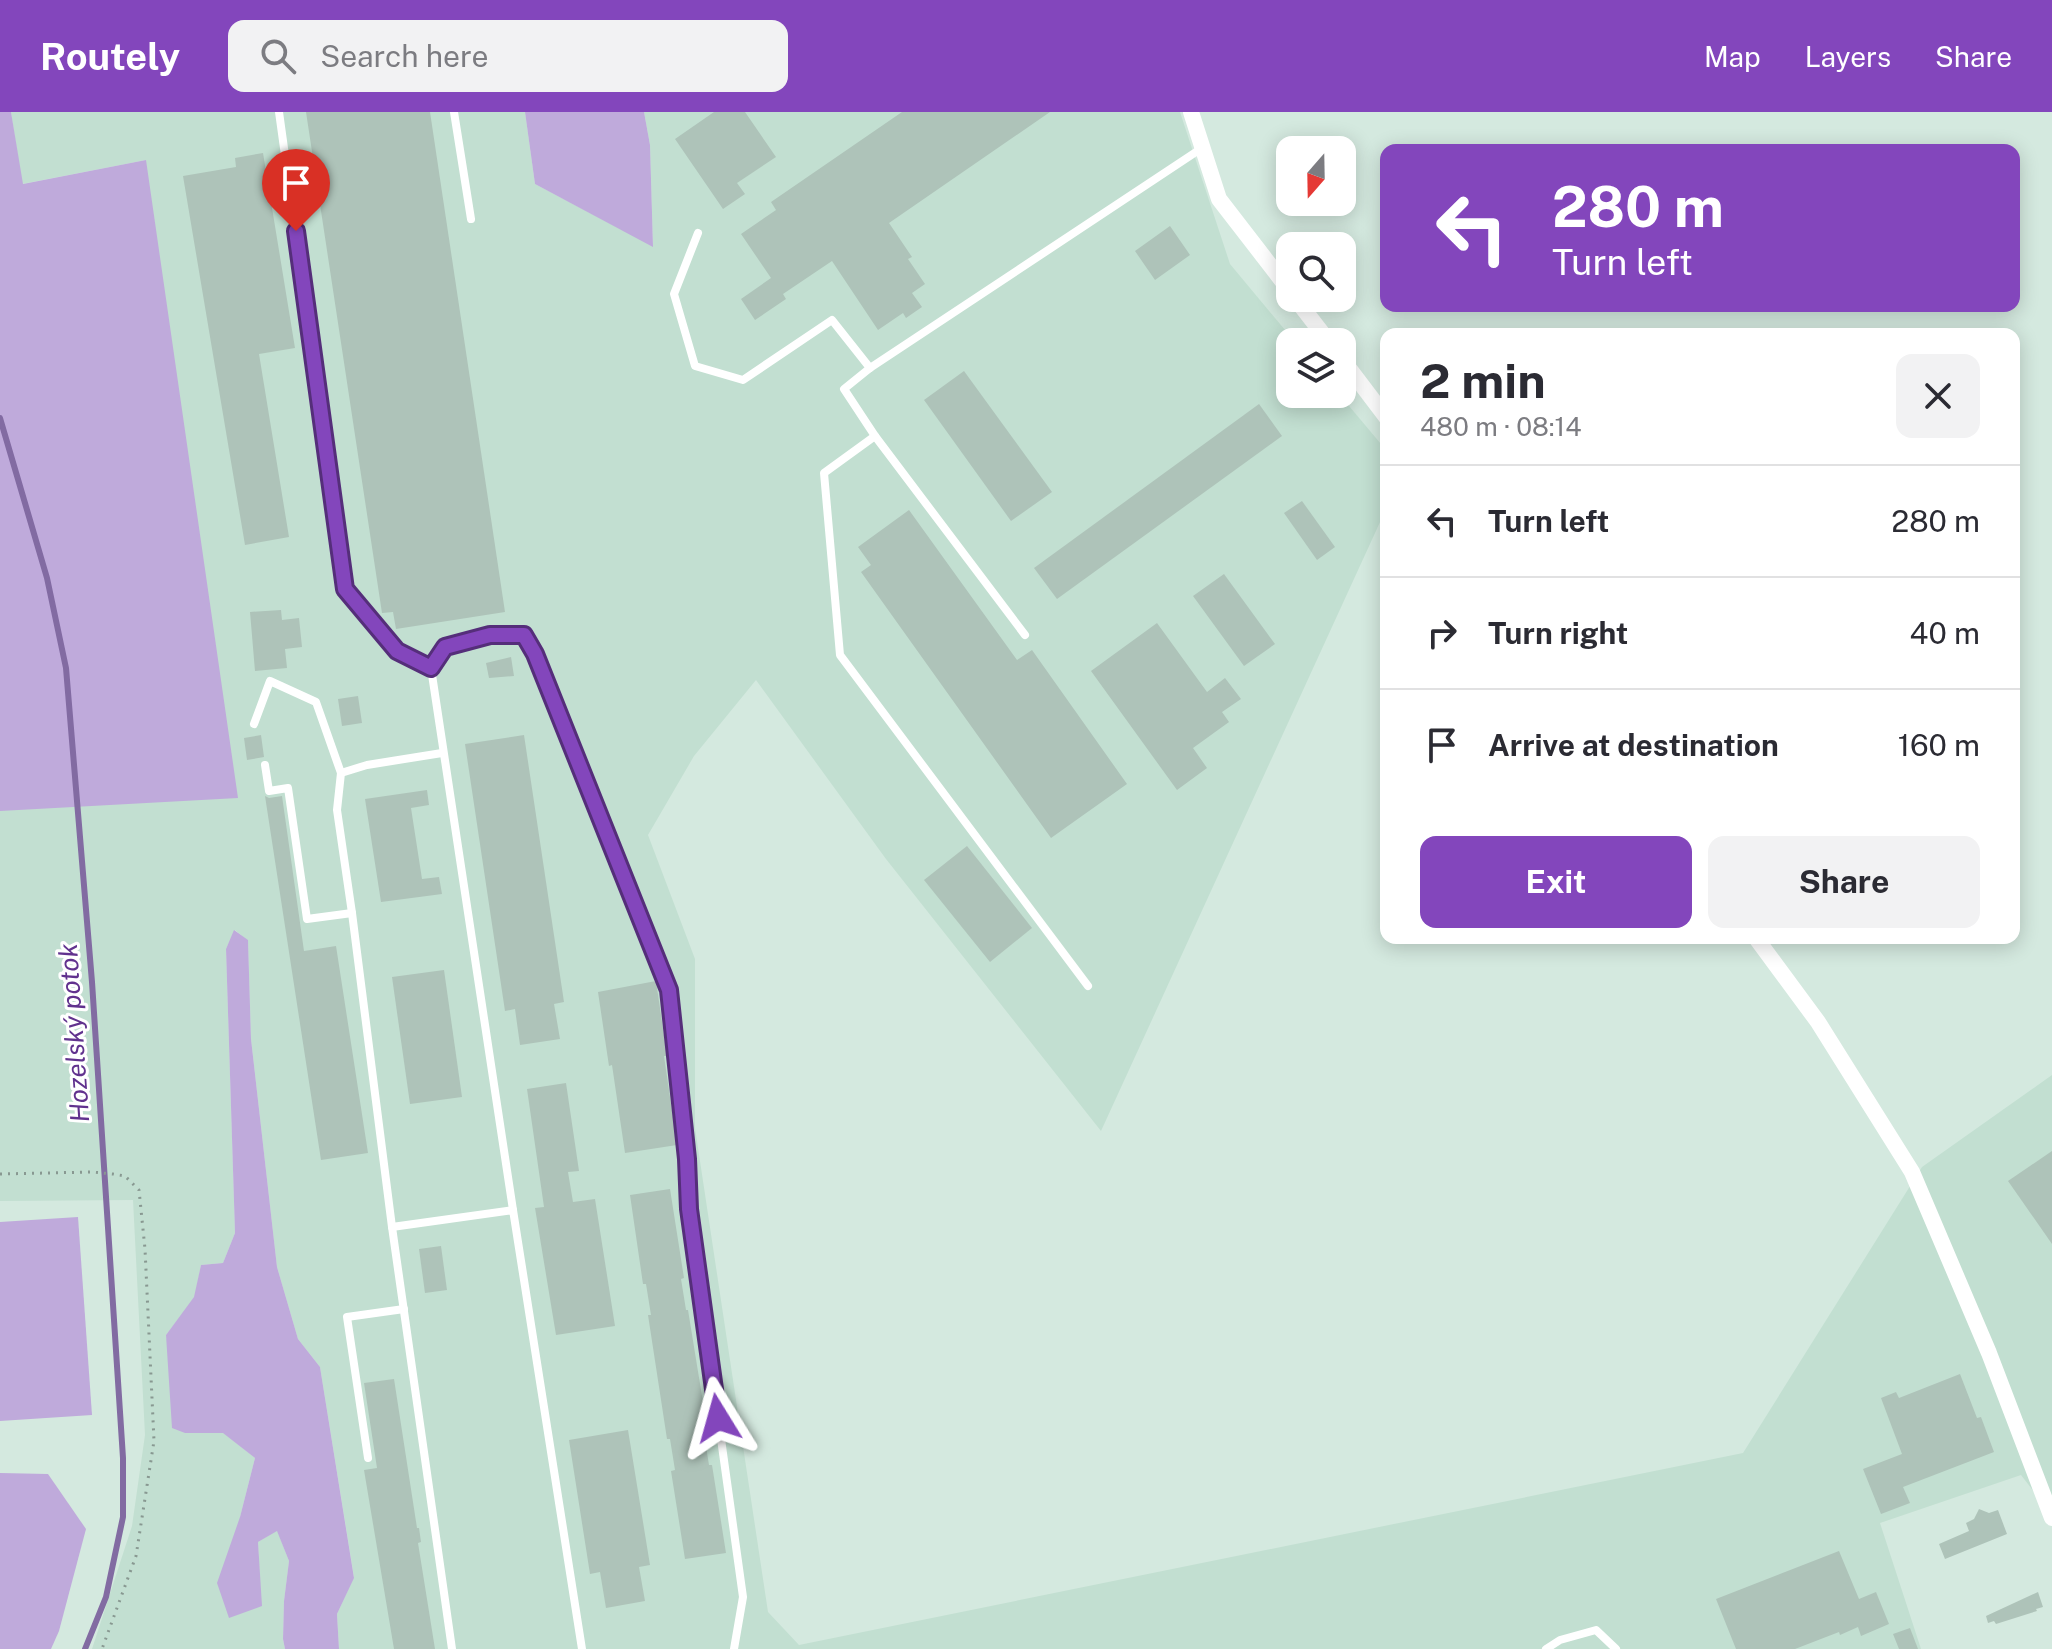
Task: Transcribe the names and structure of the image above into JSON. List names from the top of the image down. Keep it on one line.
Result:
{"water":["Hozelský potok"],"north":"bottom","page":{"header":"Routely","search":"Search here","nav":["Map","Layers","Share"],"turn":["280 m","Turn left"],"heading":["2 min","480 m · 08:14"],"list":[{"name":"Turn left","value":"280 m"},{"name":"Turn right","value":"40 m"},{"name":"Arrive at destination","value":"160 m"}],"buttons":["Exit","Share"]}}
